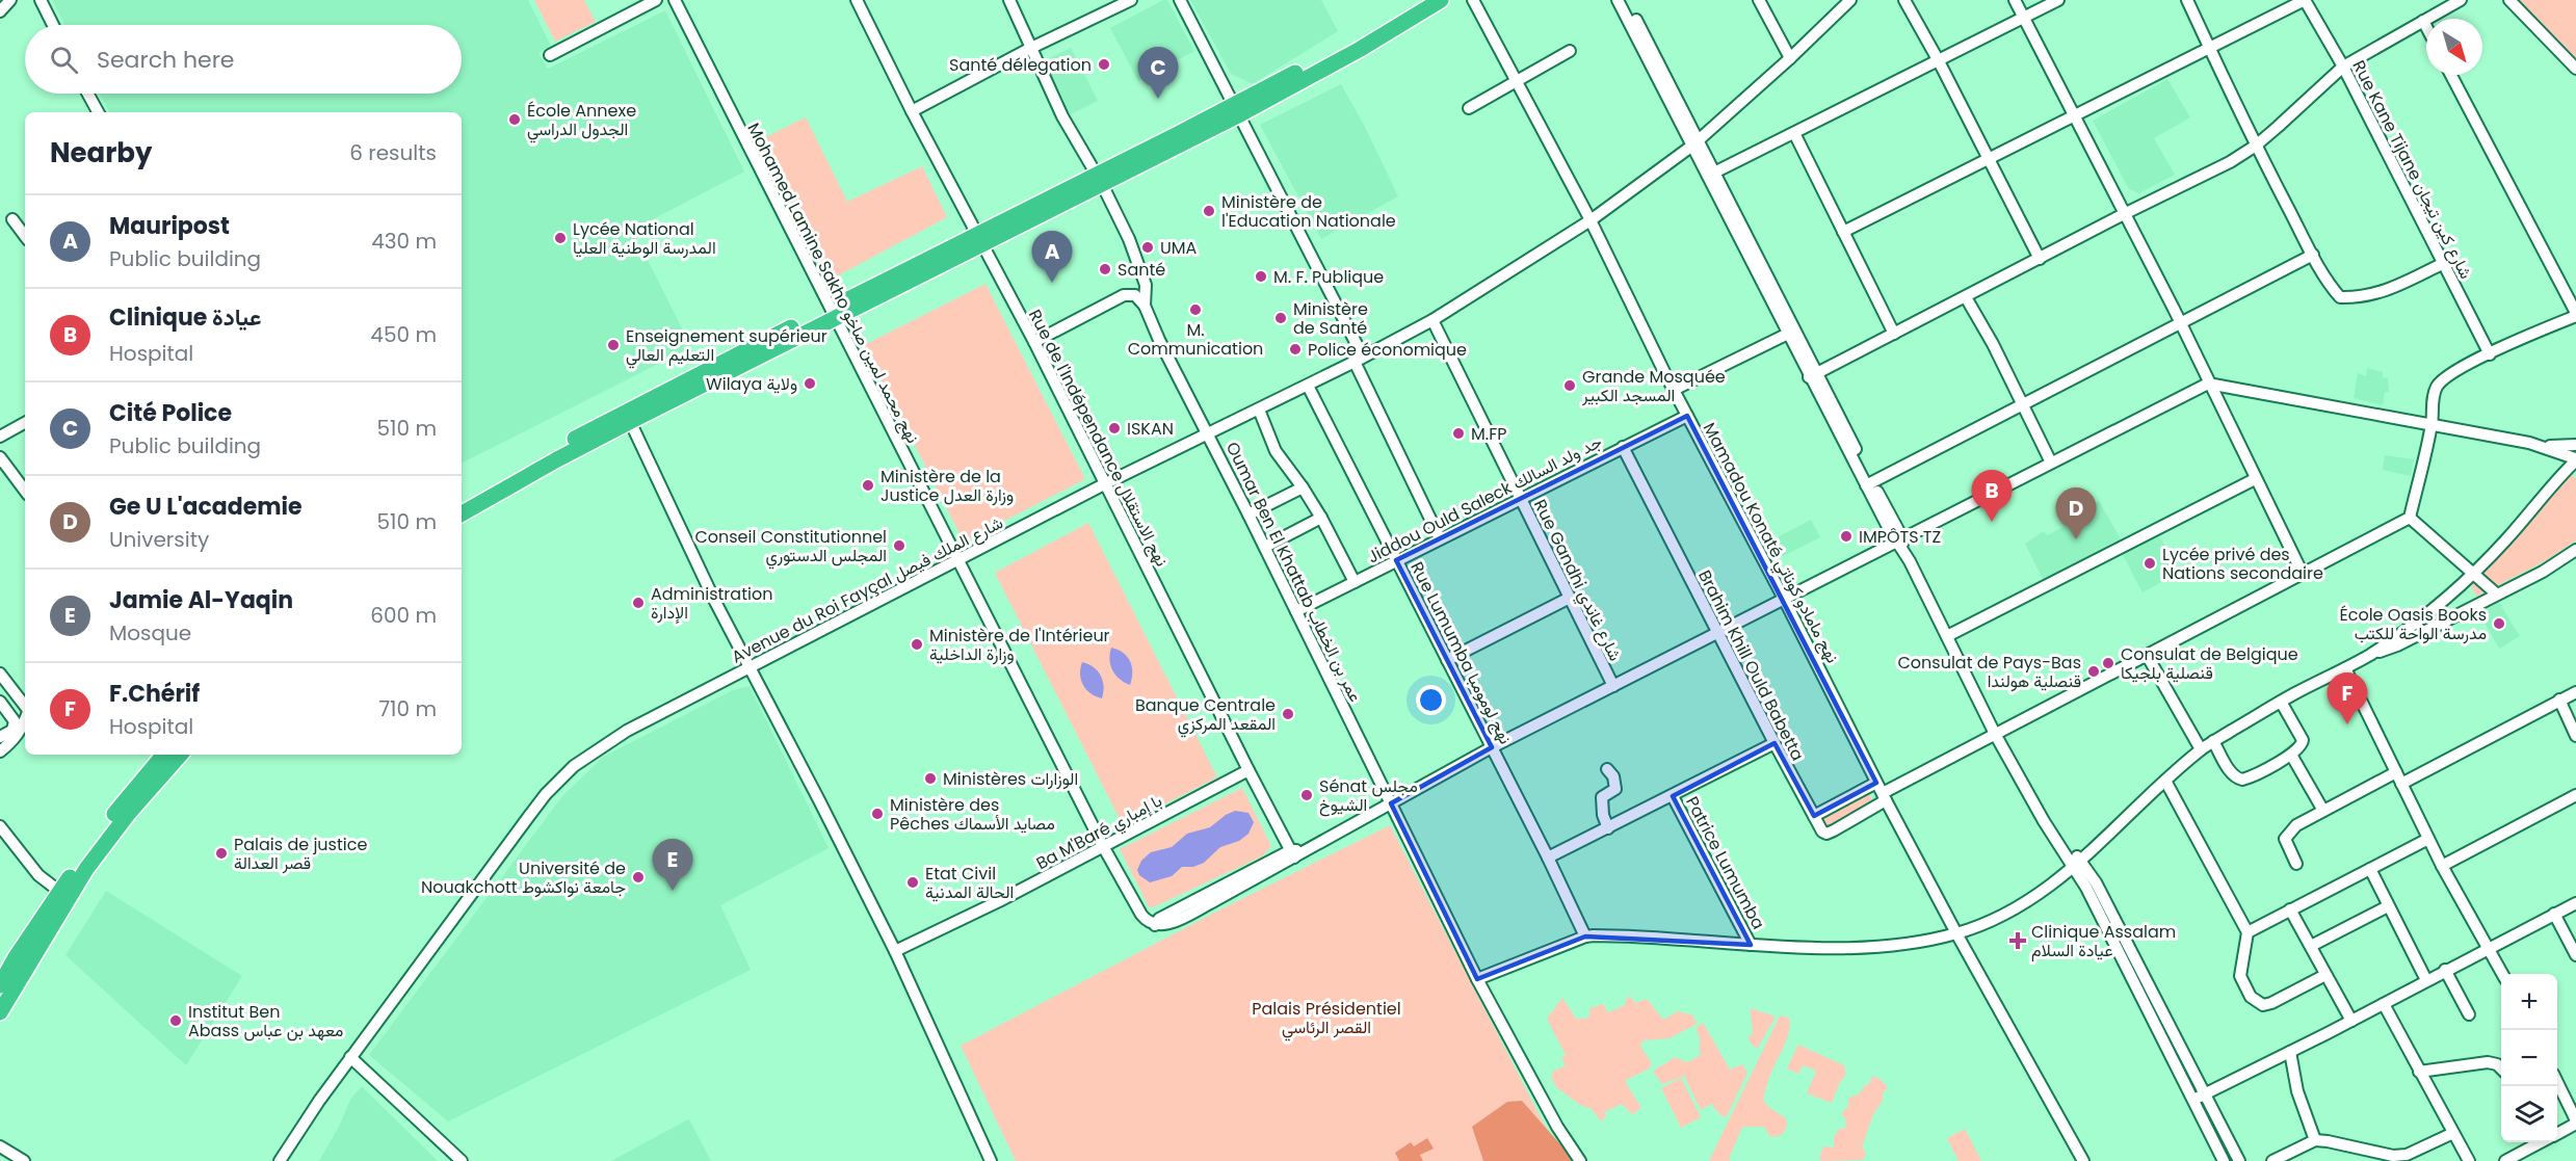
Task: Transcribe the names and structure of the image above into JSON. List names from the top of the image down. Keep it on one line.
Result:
{"streets":{"street":["Rue Kane Tijane شارع كين تيجان","Mohamed Lamine Sakho نهج محمد لمين صاخو","Rue de l'Indépendance نهج الاستقلال","Jiddou Ould Saleck جد ولد السالك","Mamadou Konaté نهج مامادو كوناتي","Oumar Ben El Khattab عمر بن الخطاب","Rue Gandhi شارع غاندي","Avenue du Roi Fayçal شارع الملك فيصل","Rue Lumumba نهج لومومبا","Brahim Khill Ould Babetta","Ba M'Baré با إمباري","Patrice Lumumba"]},"crossings":[["Mohamed Lamine Sakho نهج محمد لمين صاخو","Rue de l'Indépendance نهج الاستقلال"],["Mohamed Lamine Sakho نهج محمد لمين صاخو","Avenue du Roi Fayçal شارع الملك فيصل"],["Mohamed Lamine Sakho نهج محمد لمين صاخو","Ba M'Baré با إمباري"],["Rue de l'Indépendance نهج الاستقلال","Avenue du Roi Fayçal شارع الملك فيصل"],["Rue de l'Indépendance نهج الاستقلال","Ba M'Baré با إمباري"],["Jiddou Ould Saleck جد ولد السالك","Mamadou Konaté نهج مامادو كوناتي"],["Jiddou Ould Saleck جد ولد السالك","Oumar Ben El Khattab عمر بن الخطاب"],["Jiddou Ould Saleck جد ولد السالك","Rue Gandhi شارع غاندي"],["Jiddou Ould Saleck جد ولد السالك","Rue Lumumba نهج لومومبا"],["Jiddou Ould Saleck جد ولد السالك","Brahim Khill Ould Babetta"],["Mamadou Konaté نهج مامادو كوناتي","Avenue du Roi Fayçal شارع الملك فيصل"],["Mamadou Konaté نهج مامادو كوناتي","Brahim Khill Ould Babetta"],["Oumar Ben El Khattab عمر بن الخطاب","Avenue du Roi Fayçal شارع الملك فيصل"],["Rue Gandhi شارع غاندي","Avenue du Roi Fayçal شارع الملك فيصل"],["Avenue du Roi Fayçal شارع الملك فيصل","Rue Lumumba نهج لومومبا"]],"parks":["Palais Présidentiel القصر الرئاسي"],"places":{"other":["Santé délegation","École Annexe الجدول الدراسي","Ministère de l'Education Nationale","Lycée National المدرسة الوطنية العليا","UMA","Santé","M. F. Publique","M. Communication","Ministère de Santé","Enseignement supérieur التعليم العالي","Police économique","Wilaya ولاية","Grande Mosquée المسجد الكبير","ISKAN","M.FP","Ministère de la Justice وزارة العدل","IMPÔTS TZ","Conseil Constitutionnel المجلس الدستوري","Lycée privé des Nations secondaire","Administration الإدارة","École Oasis Books مدرسة الواحة للكتب","Ministère de l'Intérieur وزارة الداخلية","Consulat de Belgique قنصلية بلجيكا","Consulat de Pays-Bas قنصلية هولندا","Banque Centrale المقعد المركزي","Ministères الوزارات","Sénat مجلس الشيوخ","Ministère des Pêches مصايد الأسماك","Palais de justice قصر العدالة","Université de Nouakchott جامعة نواكشوط","Etat Civil الحالة المدنية","Institut Ben Abass معهد بن عباس"],"health":["Clinique Assalam عيادة السلام"]},"north":"bottom right","page":{"search":"Search here","pins":["C","A","B","D","F","E"],"heading":["Nearby","6 results"],"list":[{"mark":"A","name":"Mauripost","note":"Public building","value":"430 m"},{"mark":"B","name":"Clinique عيادة","note":"Hospital","value":"450 m"},{"mark":"C","name":"Cité Police","note":"Public building","value":"510 m"},{"mark":"D","name":"Ge U L'academie","note":"University","value":"510 m"},{"mark":"E","name":"Jamie Al-Yaqin","note":"Mosque","value":"600 m"},{"mark":"F","name":"F.Chérif","note":"Hospital","value":"710 m"}],"map_buttons":["+","−"]}}
